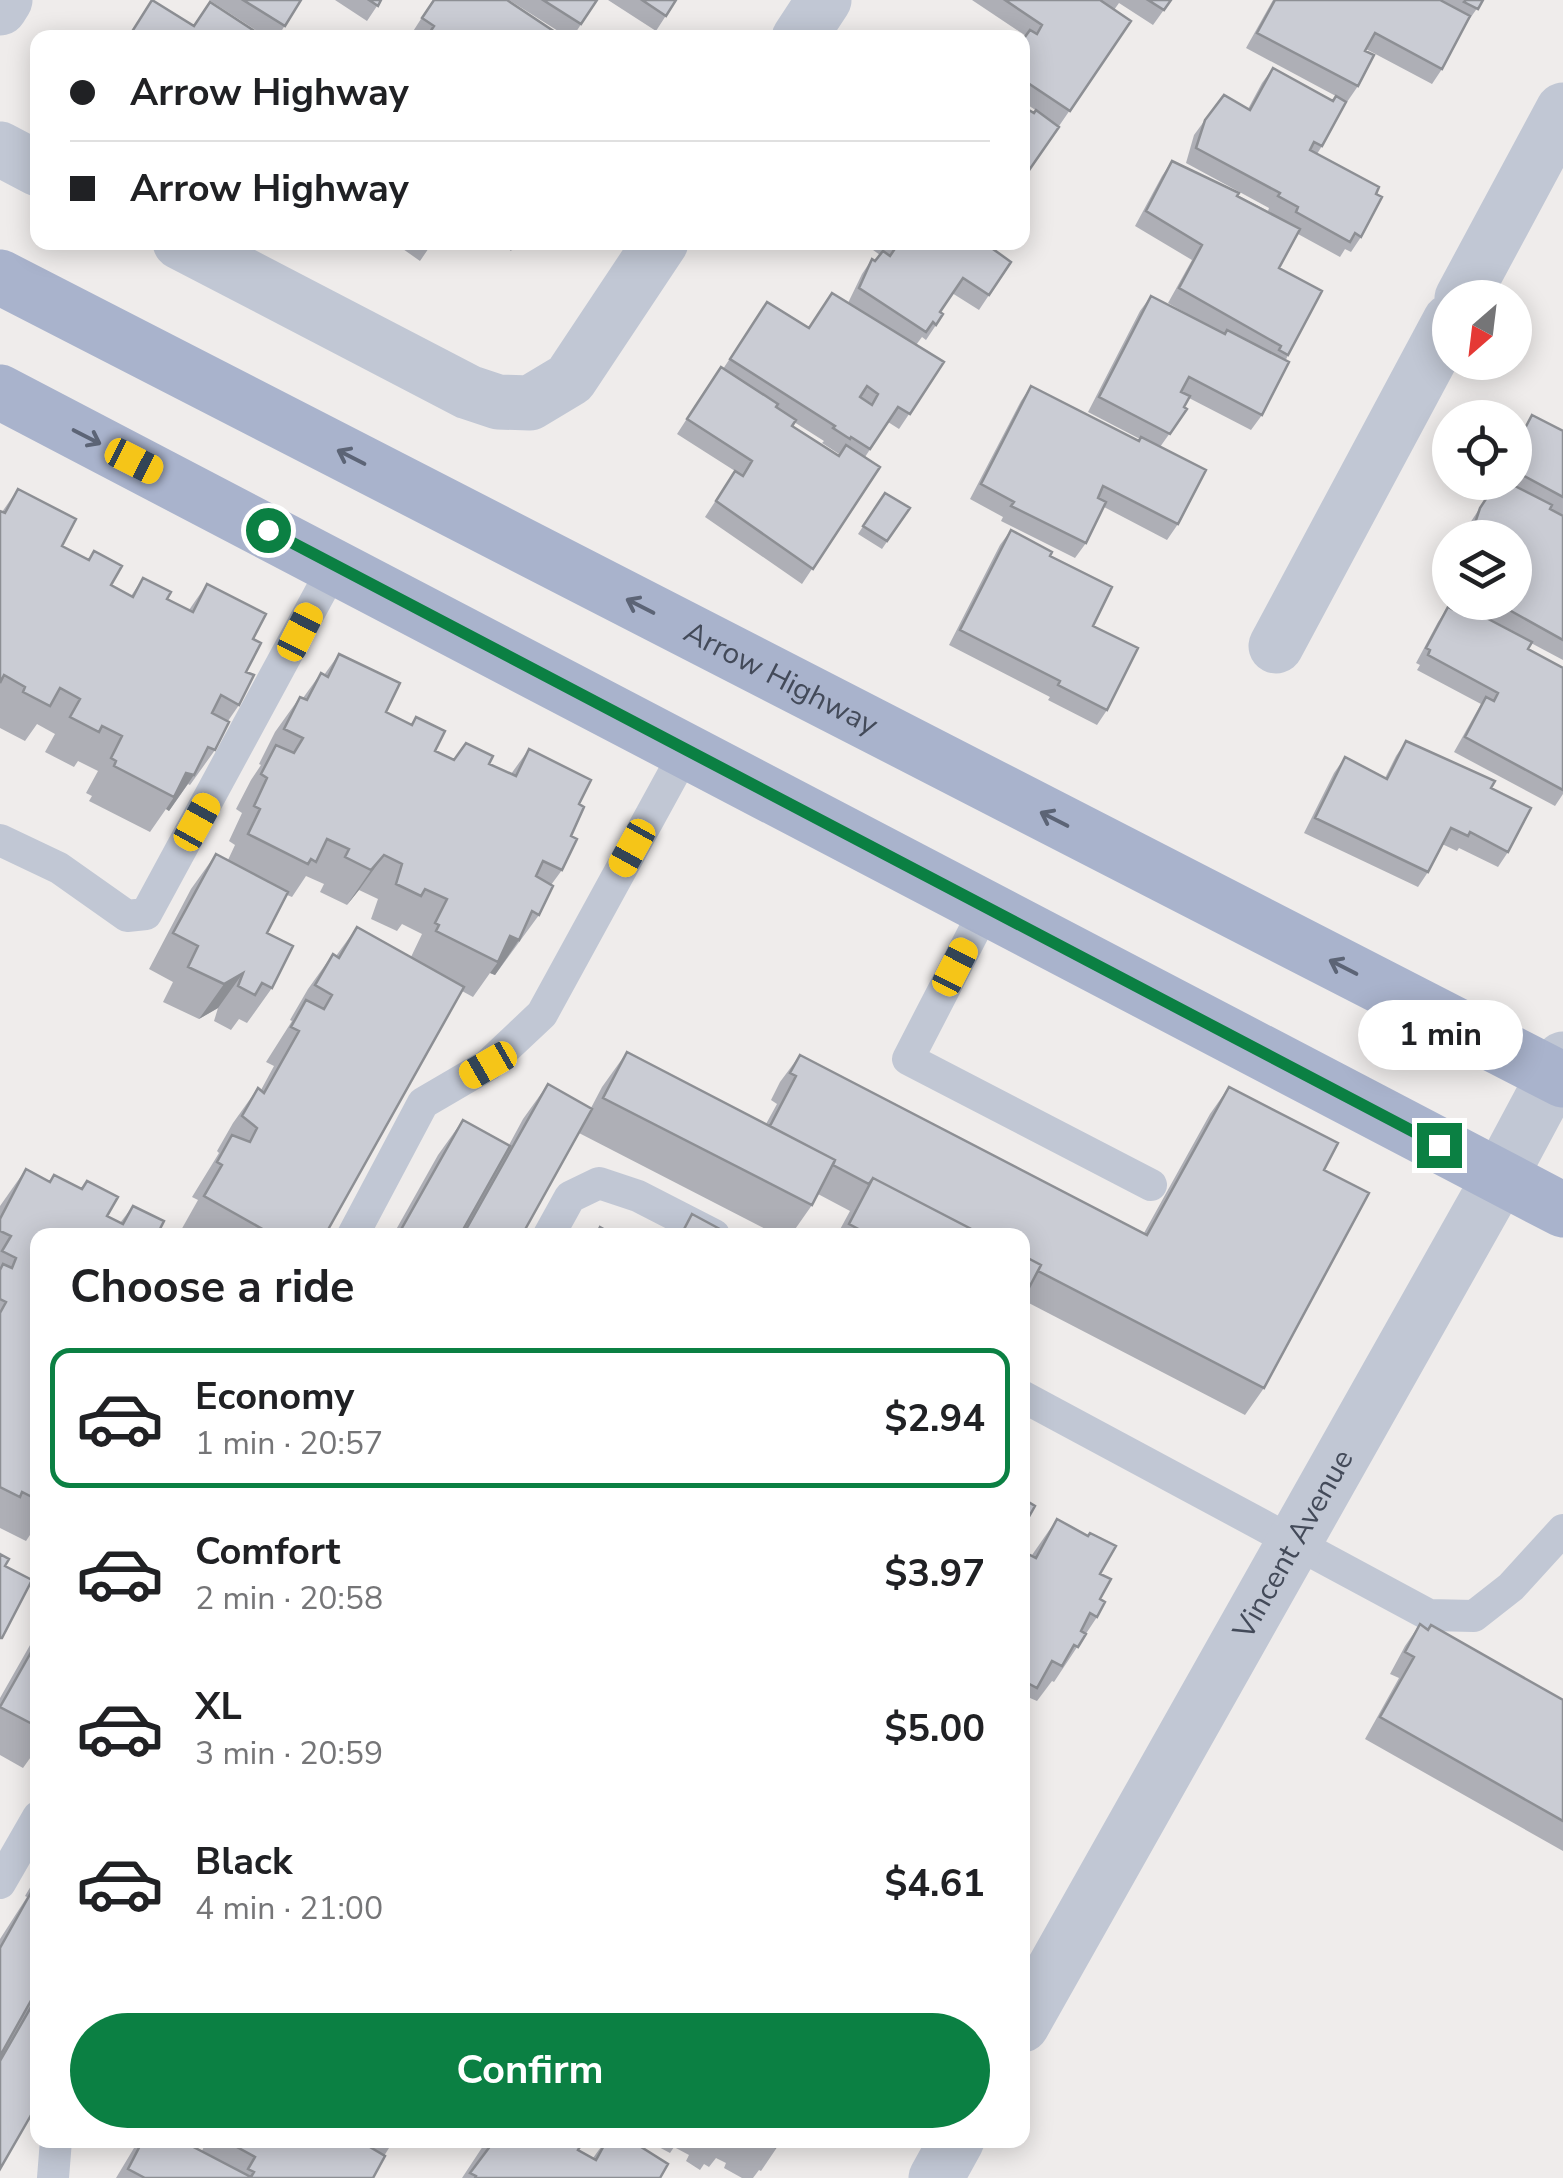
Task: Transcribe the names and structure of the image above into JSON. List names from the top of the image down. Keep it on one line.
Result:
{"streets":{"main road":["Arrow Highway"],"street":["Vincent Avenue"]},"crossings":[["Arrow Highway","Vincent Avenue"]],"north":"bottom left","page":{"banner":["Arrow Highway","Arrow Highway"],"bubble":"1 min","heading":"Choose a ride","list":[{"name":"Economy","note":"1 min · 20:57","value":"$2.94"},{"name":"Comfort","note":"2 min · 20:58","value":"$3.97"},{"name":"XL","note":"3 min · 20:59","value":"$5.00"},{"name":"Black","note":"4 min · 21:00","value":"$4.61"}],"buttons":"Confirm"}}
